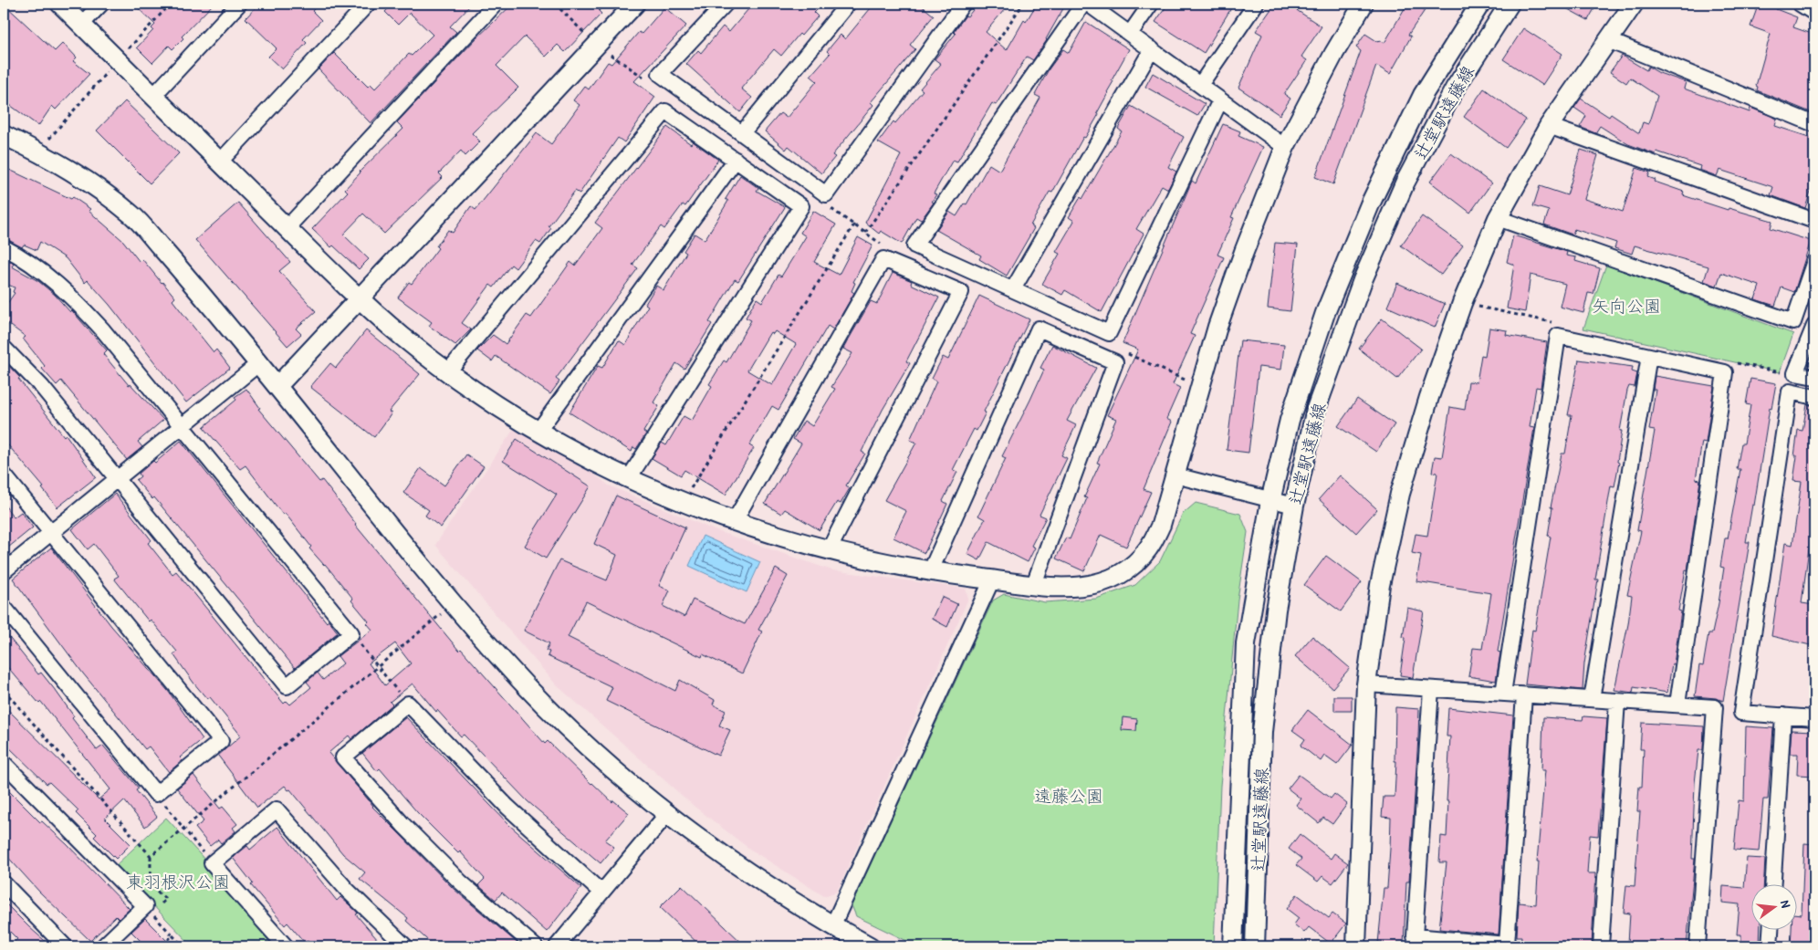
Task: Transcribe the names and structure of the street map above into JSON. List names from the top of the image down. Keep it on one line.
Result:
{"streets":{"street":["辻堂駅遠藤線"]},"parks":["矢向公園","遠藤公園","東羽根沢公園"],"north":"right"}
